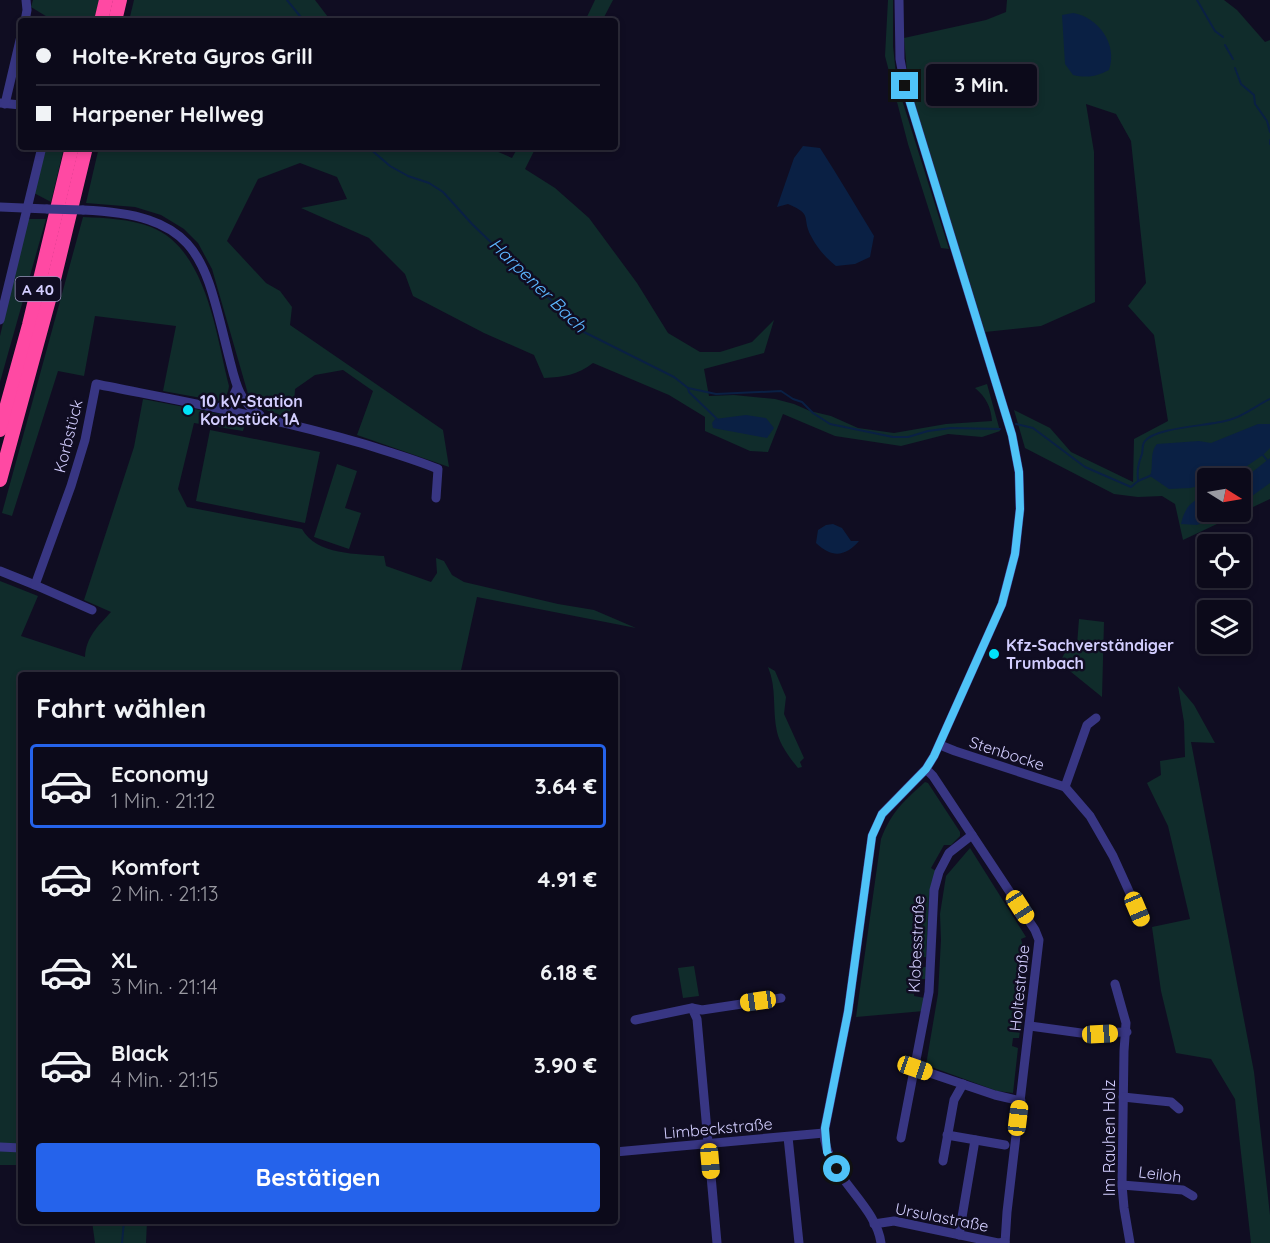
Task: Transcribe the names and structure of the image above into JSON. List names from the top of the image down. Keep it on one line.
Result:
{"streets":{"highway":["A 40"],"street":["Korbstück","Stenbocke","Klobesstraße","Holtestraße","Limbeckstraße","Im Rauhen Holz","Leiloh","Ursulastraße"]},"crossings":[["Klobesstraße","Holtestraße"],["Holtestraße","Ursulastraße"],["Im Rauhen Holz","Leiloh"]],"water":["Harpener Bach"],"places":["10 kV-Station Korbstück 1A","Kfz-Sachverständiger Trumbach"],"north":"right","page":{"banner":["Holte-Kreta Gyros Grill","Harpener Hellweg"],"bubble":"3 Min.","heading":"Fahrt wählen","list":[{"name":"Economy","note":"1 Min. · 21:12","value":"3.64 €"},{"name":"Komfort","note":"2 Min. · 21:13","value":"4.91 €"},{"name":"XL","note":"3 Min. · 21:14","value":"6.18 €"},{"name":"Black","note":"4 Min. · 21:15","value":"3.90 €"}],"buttons":"Bestätigen"}}
